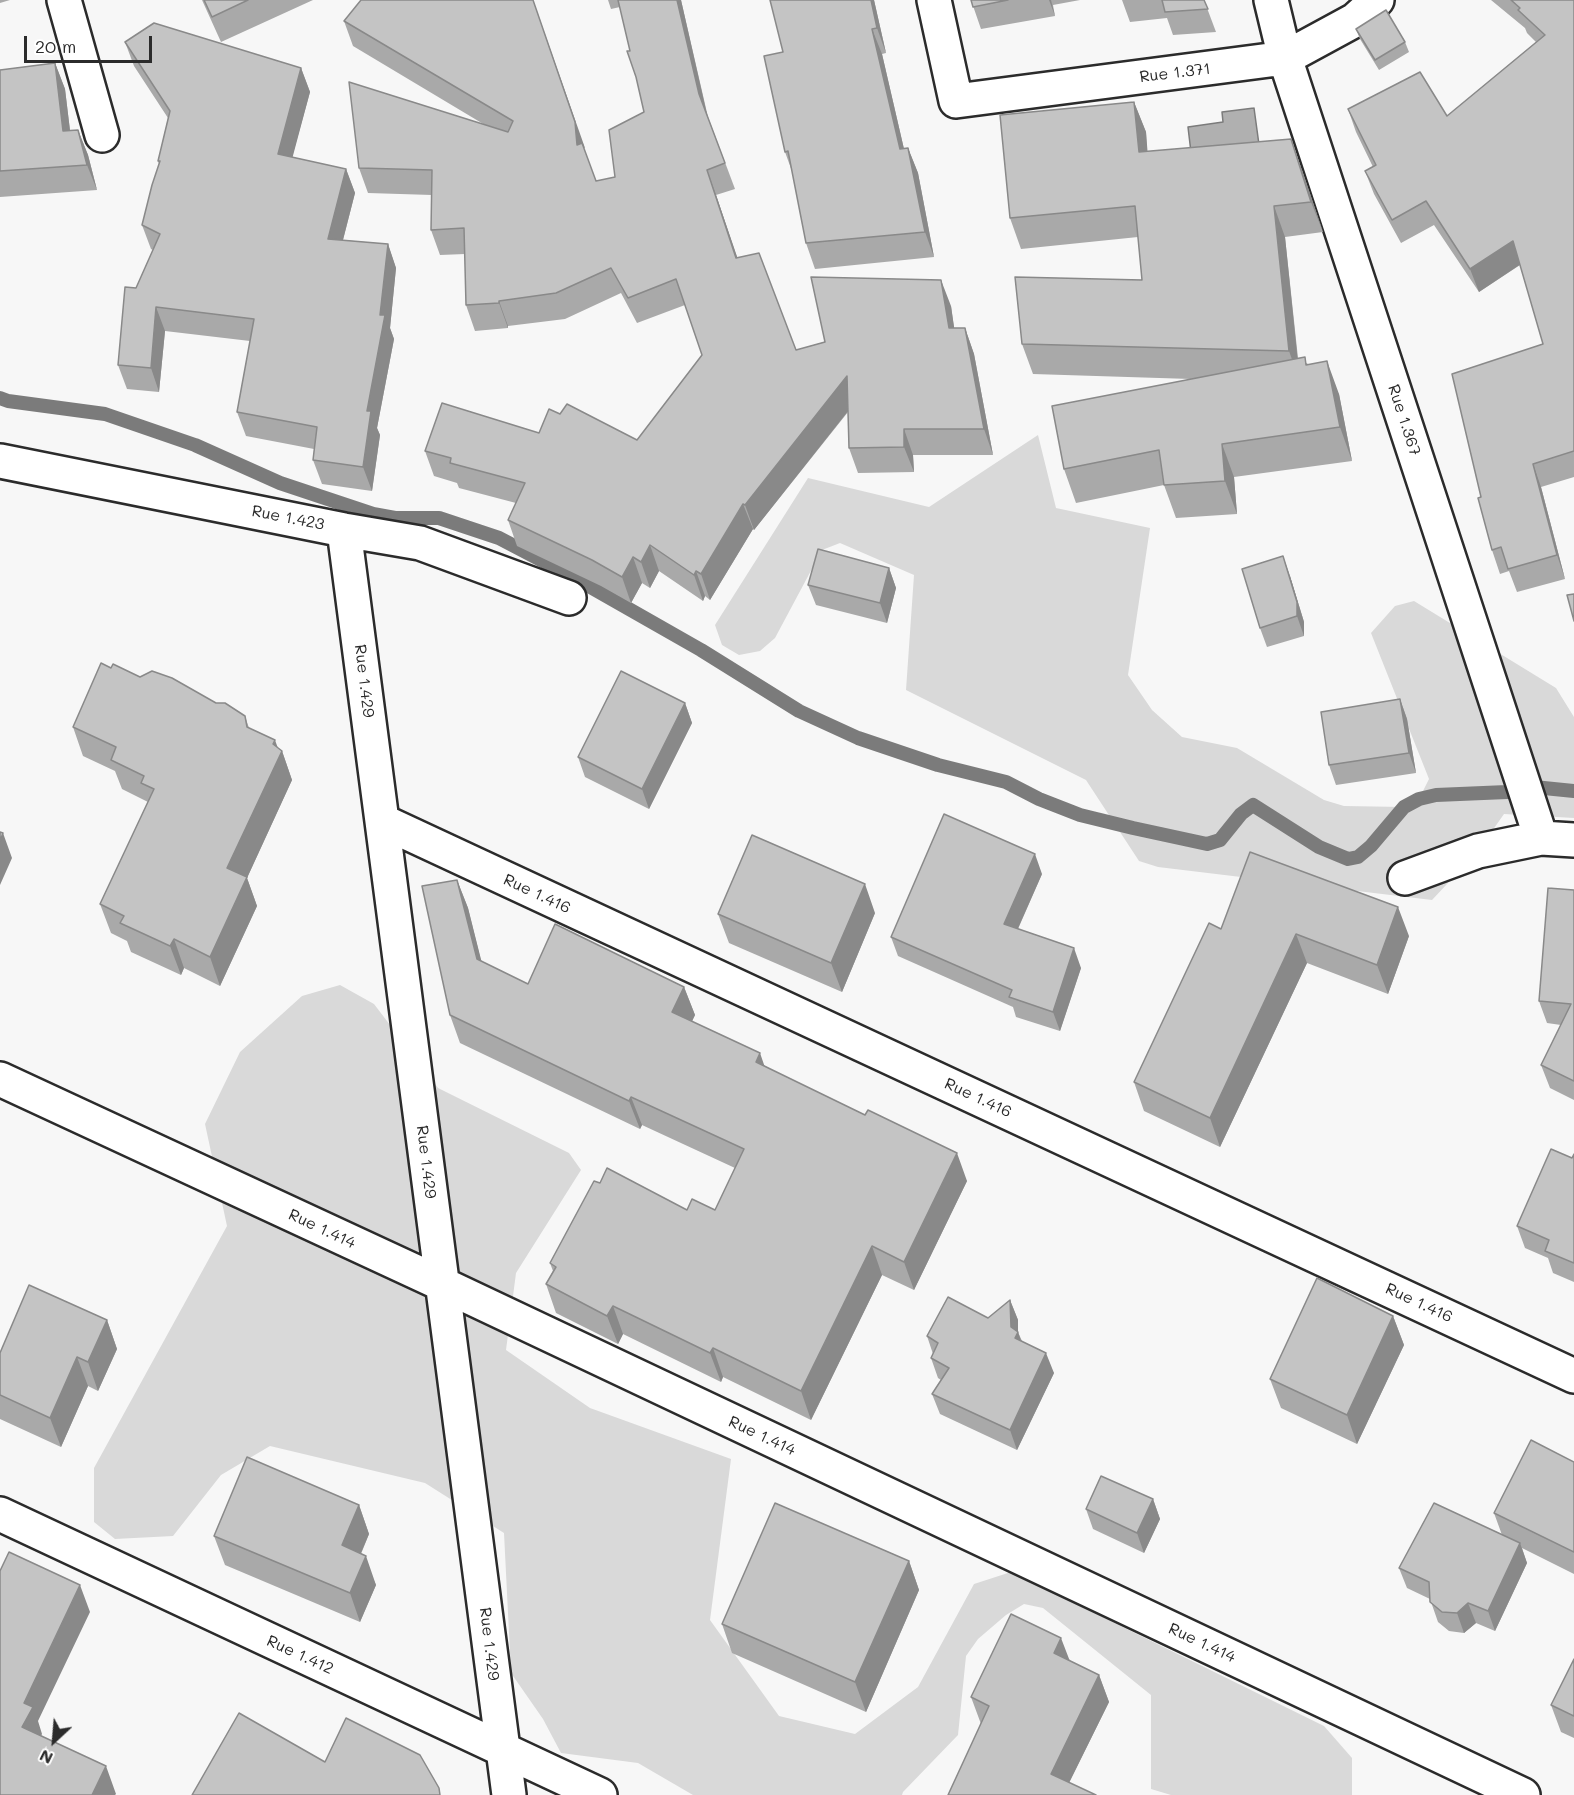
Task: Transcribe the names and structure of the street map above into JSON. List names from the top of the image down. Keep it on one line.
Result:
{"streets":{"street":["Rue 1.371","Rue 1.367","Rue 1.423","Rue 1.429","Rue 1.416","Rue 1.414","Rue 1.412"]},"crossings":[["Rue 1.371","Rue 1.367"],["Rue 1.423","Rue 1.429"],["Rue 1.429","Rue 1.416"],["Rue 1.429","Rue 1.414"],["Rue 1.429","Rue 1.412"]],"scale_bar":"20 m","north":"bottom left"}
